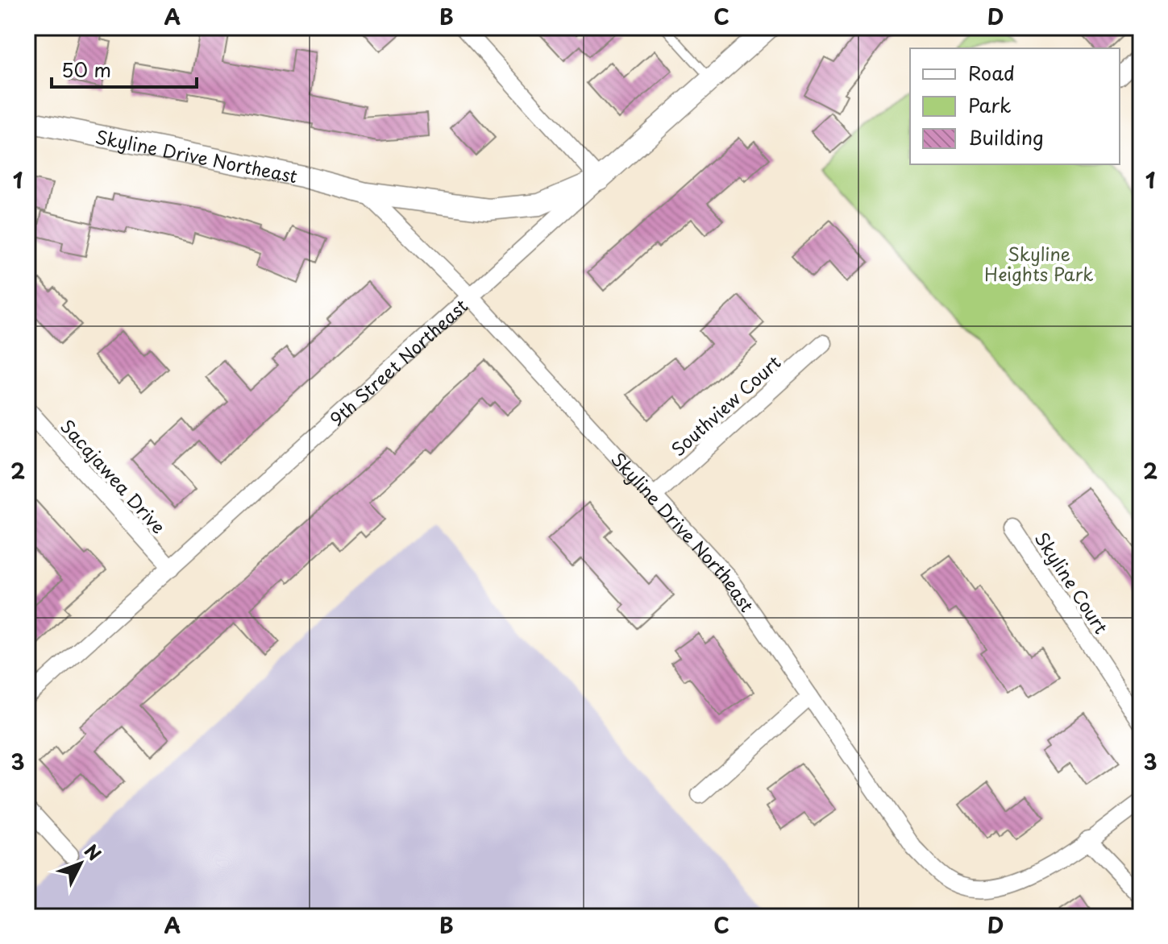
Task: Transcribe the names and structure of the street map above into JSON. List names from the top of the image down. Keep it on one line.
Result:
{"streets":{"street":["Skyline Drive Northeast","9th Street Northeast","Southview Court","Sacajawea Drive","Skyline Court"]},"crossings":[["Skyline Drive Northeast","9th Street Northeast"],["Skyline Drive Northeast","Southview Court"],["9th Street Northeast","Sacajawea Drive"]],"parks":["Skyline Heights Park"],"legend":["Road","Park","Building"],"scale_bar":"50 m","north":"top right","grid":{"columns":["A","B","C","D"],"rows":["1","2","3"]}}
